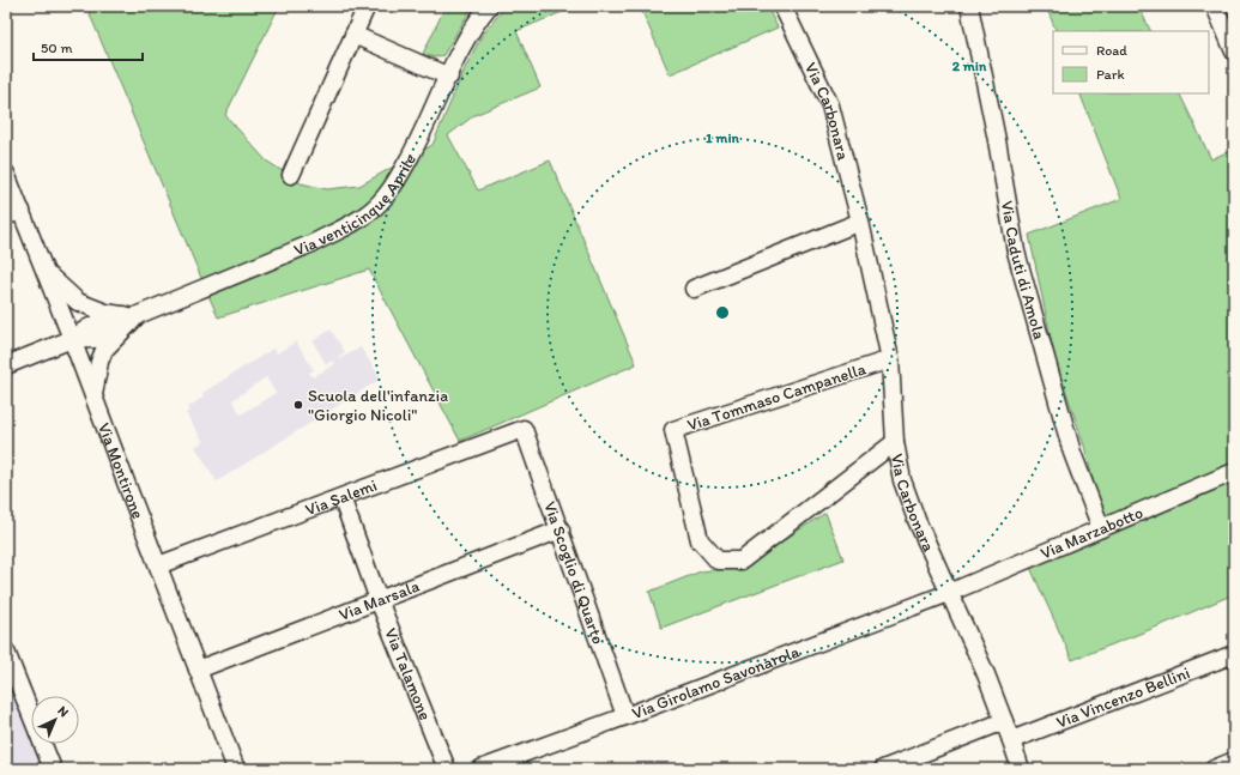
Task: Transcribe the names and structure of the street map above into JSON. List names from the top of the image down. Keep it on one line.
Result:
{"streets":{"street":["Via Carbonara","Via venticinque Aprile","Via Caduti di Amola","Via Tommaso Campanella","Via Montirone","Via Salemi","Via Marzabotto","Via Scoglio di Quarto","Via Marsala","Via Talamone","Via Girolamo Savonarola","Via Vincenzo Bellini"]},"crossings":[["Via Carbonara","Via Tommaso Campanella"],["Via Carbonara","Via Marzabotto"],["Via Carbonara","Via Girolamo Savonarola"],["Via Carbonara","Via Vincenzo Bellini"],["Via venticinque Aprile","Via Montirone"],["Via Caduti di Amola","Via Marzabotto"],["Via Montirone","Via Salemi"],["Via Montirone","Via Marsala"],["Via Salemi","Via Scoglio di Quarto"],["Via Salemi","Via Talamone"],["Via Marzabotto","Via Girolamo Savonarola"],["Via Scoglio di Quarto","Via Marsala"],["Via Scoglio di Quarto","Via Girolamo Savonarola"],["Via Marsala","Via Talamone"]],"places":["Scuola dell'infanzia \"Giorgio Nicoli\""],"legend":["Road","Park"],"scale_bar":"50 m","north":"top right","rings":["2 min","1 min"]}
